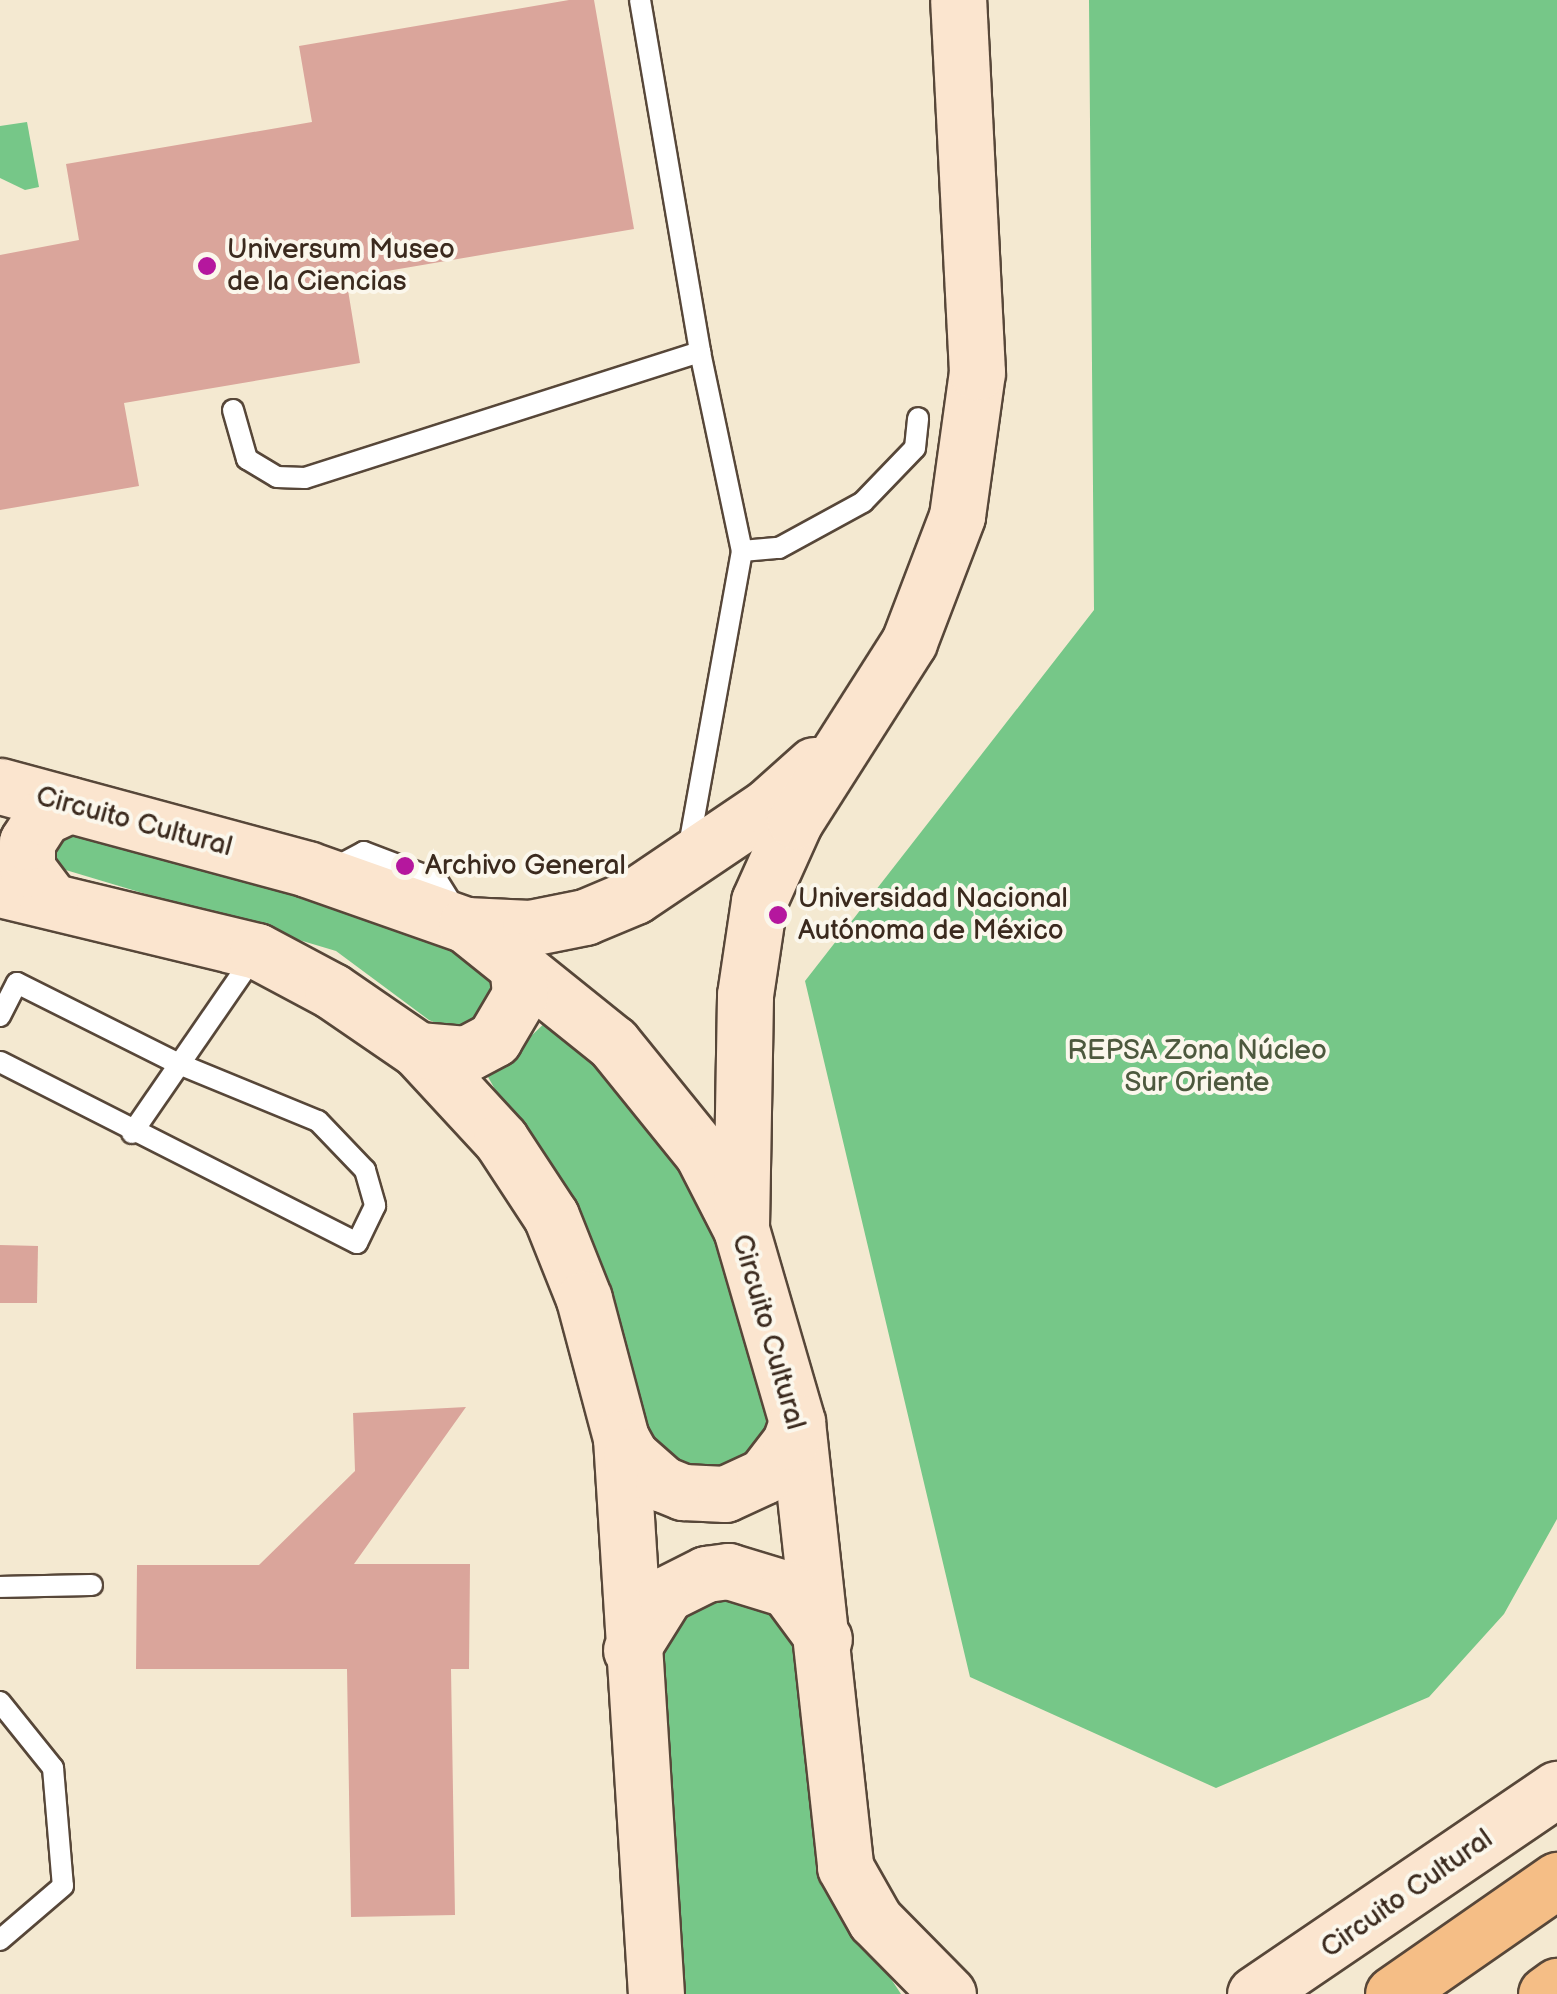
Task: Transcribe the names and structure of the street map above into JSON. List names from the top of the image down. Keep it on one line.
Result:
{"streets":{"street":["Circuito Cultural"]},"parks":["REPSA Zona Núcleo Sur Oriente"],"places":["Universum Museo de la Ciencias","Archivo General","Universidad Nacional Autónoma de México"]}
